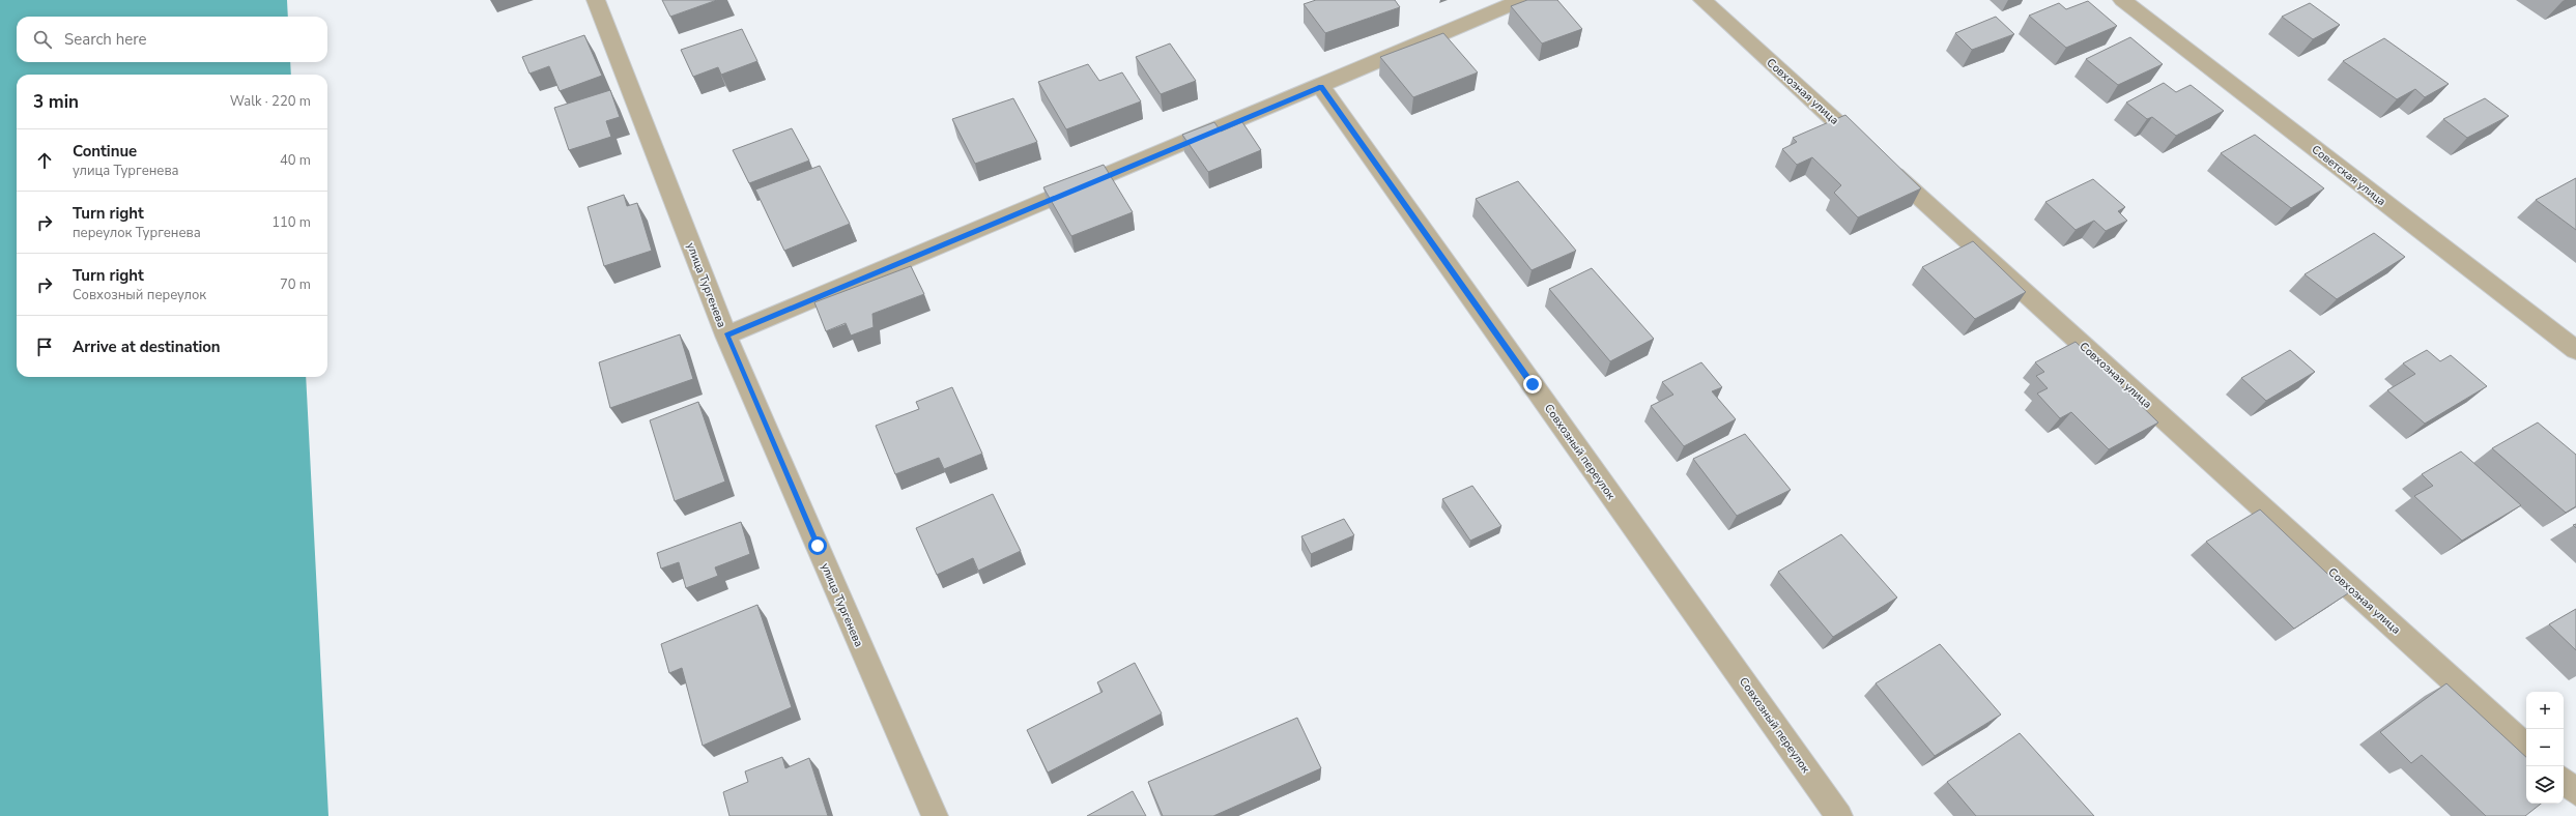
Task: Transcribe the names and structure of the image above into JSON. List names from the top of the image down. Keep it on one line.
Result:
{"streets":{"street":["Совхозная улица","Советская улица","улица Тургенева","Совхозный переулок"]},"page":{"search":"Search here","heading":["3 min","Walk · 220 m"],"list":[["Continue","улица Тургенева","40 m"],["Turn right","переулок Тургенева","110 m"],["Turn right","Совхозный переулок","70 m"],"Arrive at destination"],"map_buttons":["+","−"]}}
